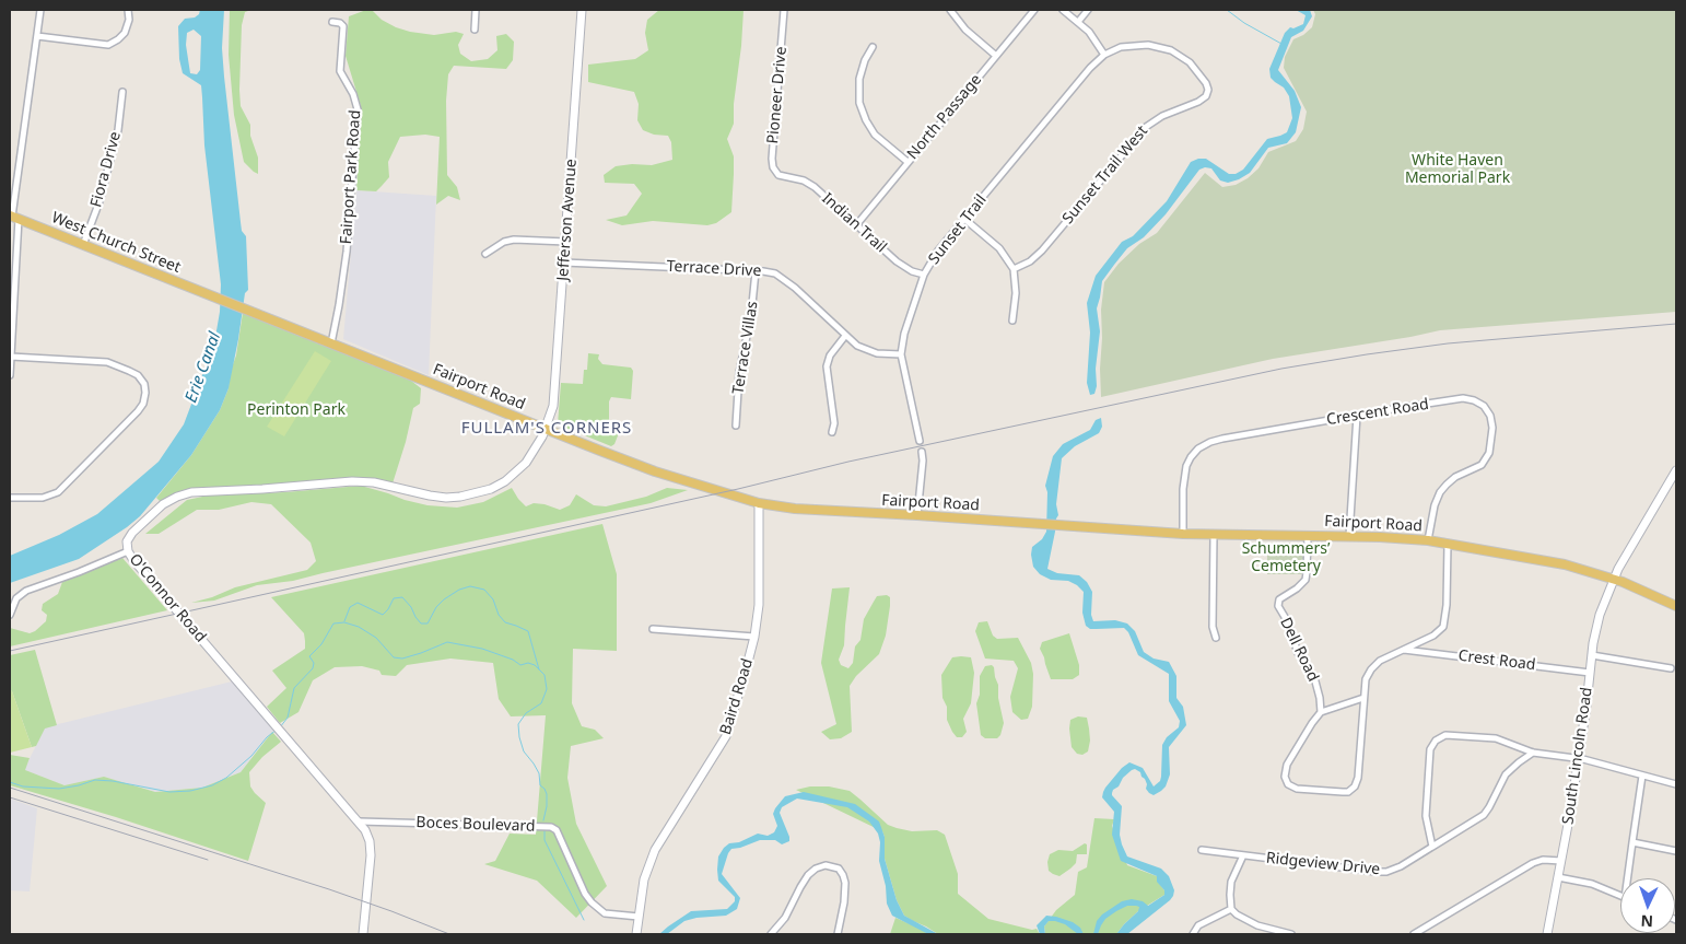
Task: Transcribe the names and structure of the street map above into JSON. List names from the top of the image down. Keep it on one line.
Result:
{"streets":{"main road":["West Church Street","Fairport Road"],"street":["Pioneer Drive","North Passage","Fiora Drive","Sunset Trail West","Fairport Park Road","Jefferson Avenue","Indian Trail","Sunset Trail","Terrace Drive","Terrace Villas","Crescent Road","O'Connor Road","Dell Road","Crest Road","Baird Road","South Lincoln Road","Boces Boulevard","Ridgeview Drive"]},"crossings":[["Pioneer Drive","Indian Trail"],["North Passage","Indian Trail"],["Fiora Drive","West Church Street"],["Sunset Trail West","Sunset Trail"],["Fairport Park Road","Fairport Road"],["Jefferson Avenue","Terrace Drive"],["Jefferson Avenue","Fairport Road"],["Jefferson Avenue","O'Connor Road"],["Indian Trail","Sunset Trail"],["Sunset Trail","Terrace Drive"],["West Church Street","Fairport Road"],["Terrace Drive","Terrace Villas"],["Fairport Road","Crescent Road"],["Fairport Road","O'Connor Road"],["Fairport Road","Dell Road"],["Fairport Road","Baird Road"],["Fairport Road","South Lincoln Road"],["O'Connor Road","Boces Boulevard"],["Crest Road","South Lincoln Road"],["Baird Road","Boces Boulevard"]],"districts":["FULLAM'S CORNERS"],"water":["Erie Canal"],"parks":["White Haven Memorial Park","Perinton Park","Schummers’ Cemetery"],"north":"bottom"}
